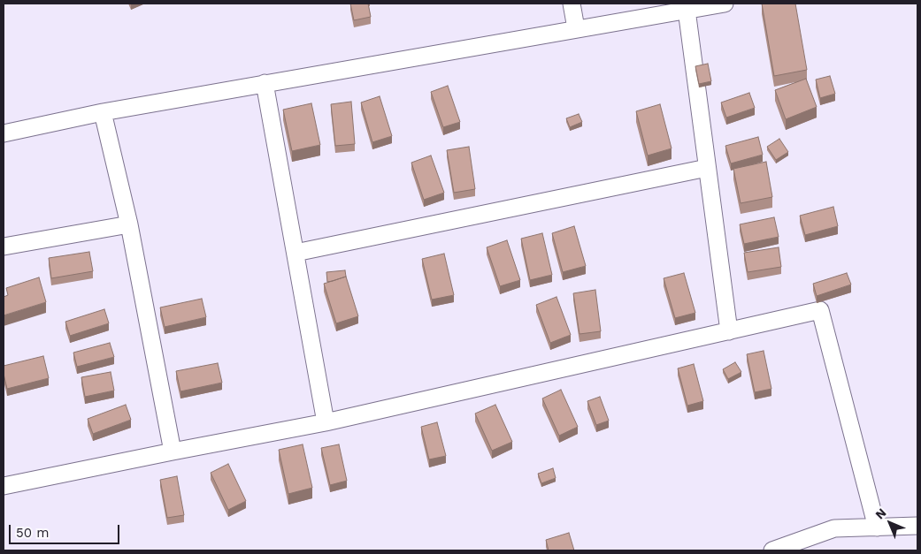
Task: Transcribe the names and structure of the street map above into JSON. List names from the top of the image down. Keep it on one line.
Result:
{"scale_bar":"50 m","north":"top left"}
